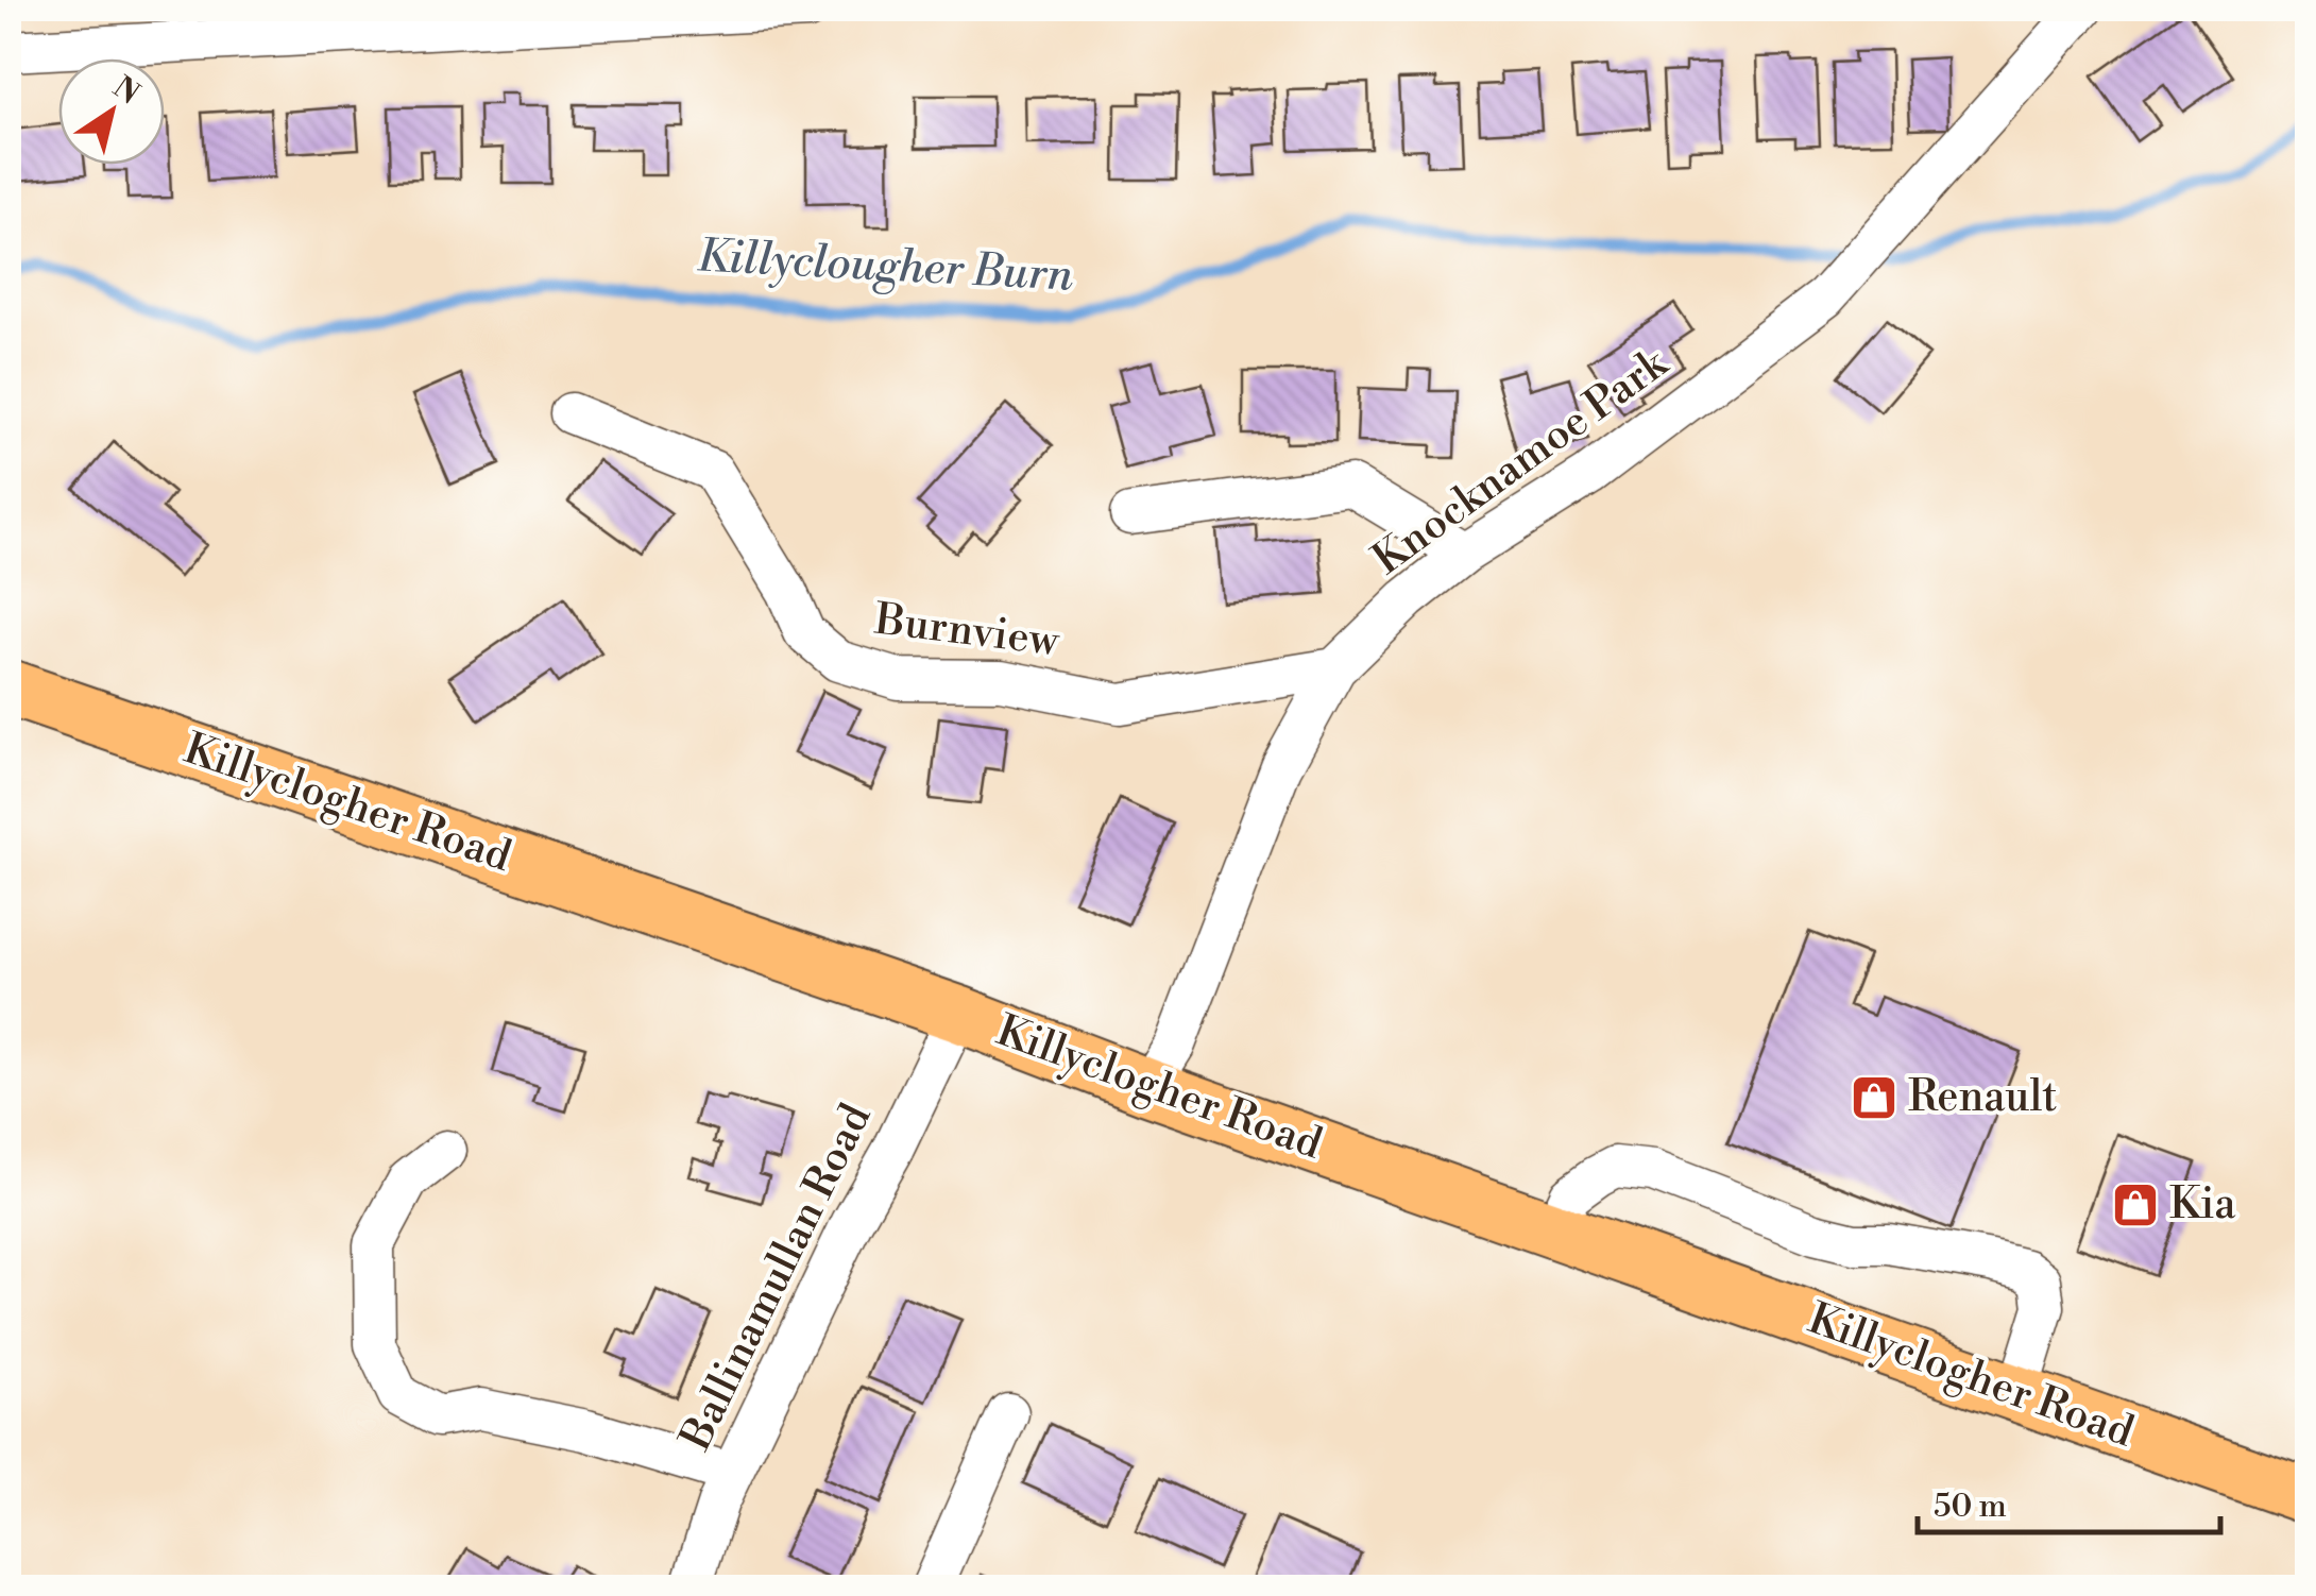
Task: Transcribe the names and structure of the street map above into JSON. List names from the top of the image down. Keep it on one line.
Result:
{"streets":{"highway":["Killyclogher Road"],"street":["Knocknamoe Park","Burnview","Ballinamullan Road"]},"crossings":[["Knocknamoe Park","Burnview"],["Knocknamoe Park","Killyclogher Road"],["Killyclogher Road","Ballinamullan Road"]],"water":["Killyclougher Burn"],"places":{"shop":["Renault","Kia"]},"scale_bar":"50 m","north":"top right"}
